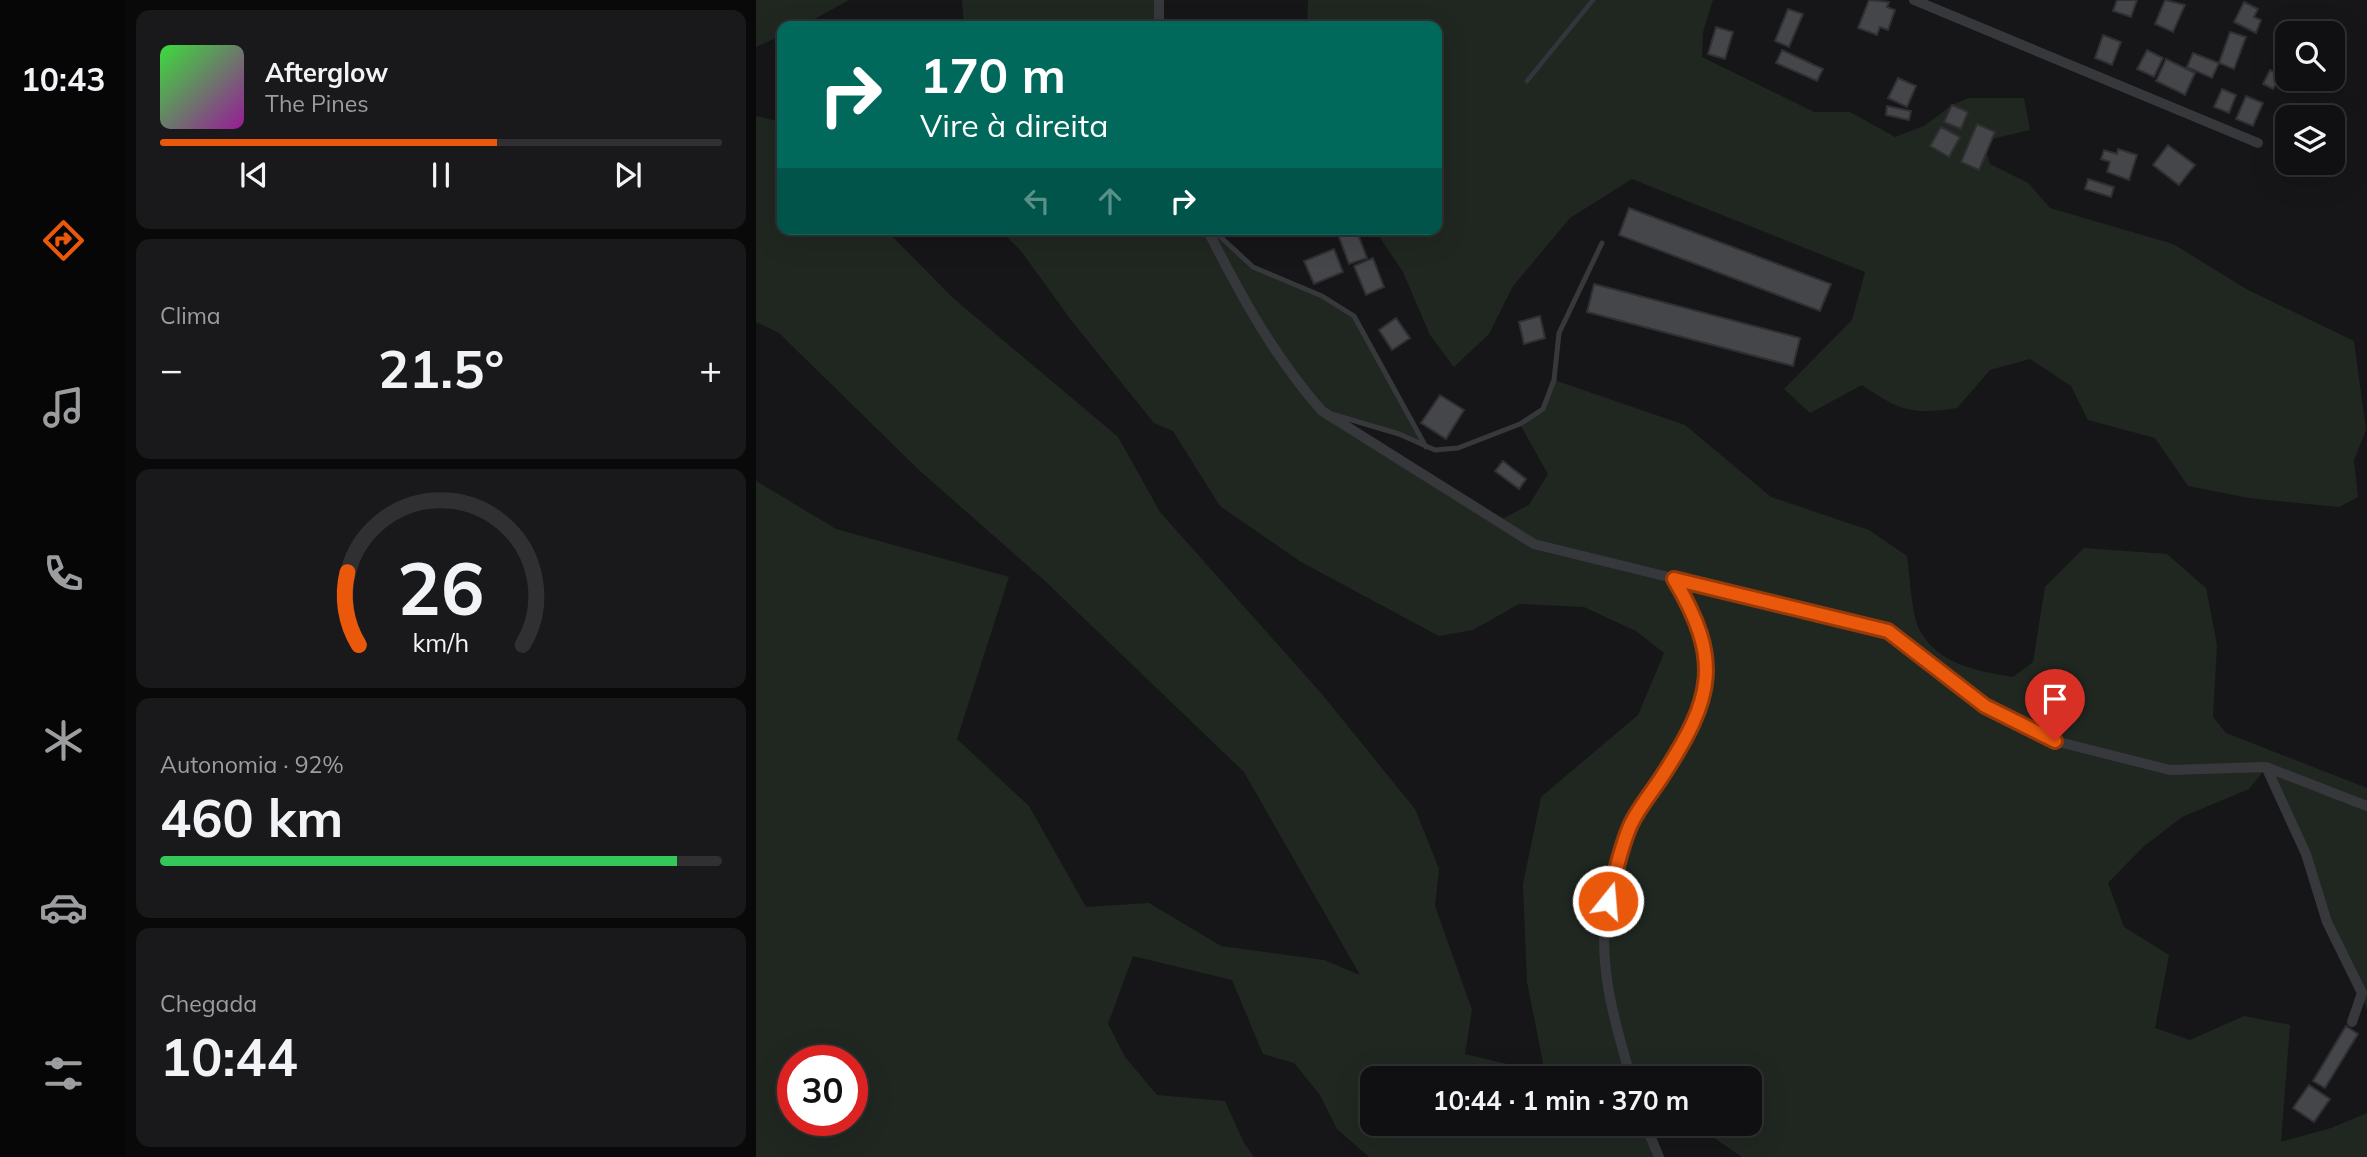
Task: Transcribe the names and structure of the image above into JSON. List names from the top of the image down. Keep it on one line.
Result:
{"page":{"tabs":"10:43","turn":["170 m","Vire à direita"],"song":["Afterglow","The Pines"],"tile":["Clima",["Autonomia · 92%","460 km"],["Chegada","10:44"]],"heat":["−","21.5°","+"],"limit":"30","trip":"10:44 · 1 min · 370 m","gauge":["26","km/h"]}}
